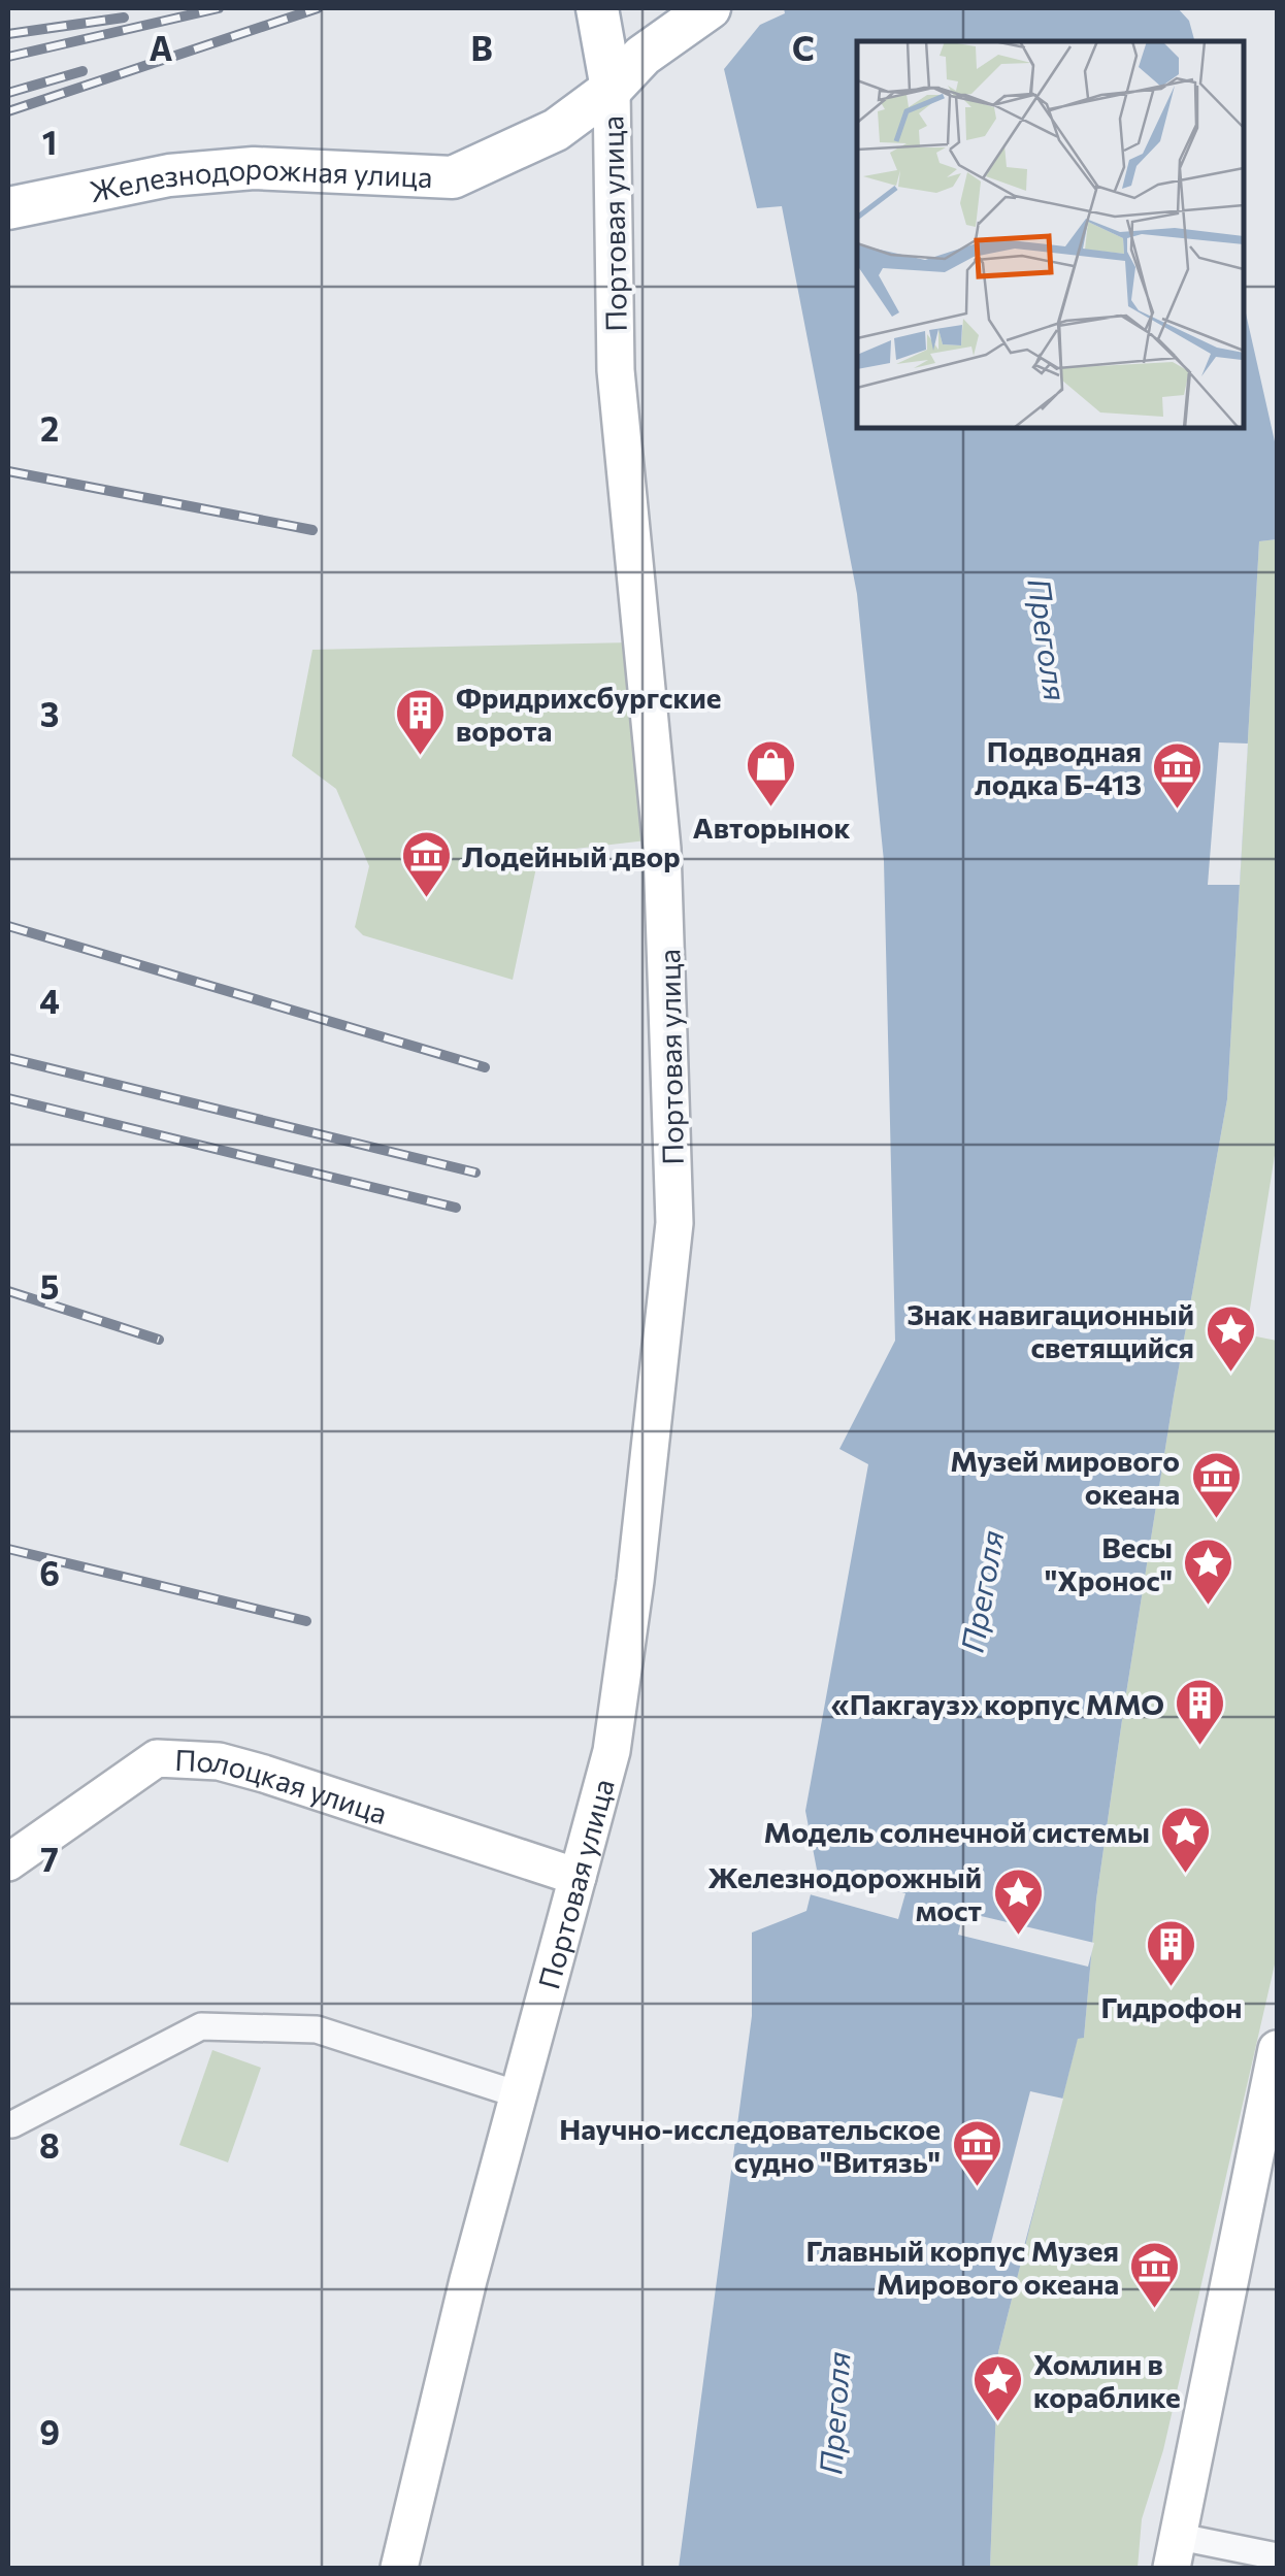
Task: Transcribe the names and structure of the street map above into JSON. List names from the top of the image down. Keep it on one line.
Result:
{"streets":{"main road":["Железнодорожная улица","Портовая улица","Полоцкая улица"]},"crossings":[["Железнодорожная улица","Портовая улица"],["Портовая улица","Полоцкая улица"]],"water":["Преголя"],"places":{"building":["Фридрихсбургские ворота","«Пакгауз» корпус ММО","Гидрофон"],"shop":["Авторынок"],"museum":["Подводная лодка Б-413","Лодейный двор","Музей мирового океана","Научно-исследовательское судно \"Витязь\"","Главный корпус Музея Мирового океана"],"place":["Знак навигационный светящийся","Весы \"Хронос\"","Модель солнечной системы","Железнодорожный мост","Хомлин в кораблике"]},"grid":{"columns":["A","B","C"],"rows":["1","2","3","4","5","6","7","8","9"]}}
